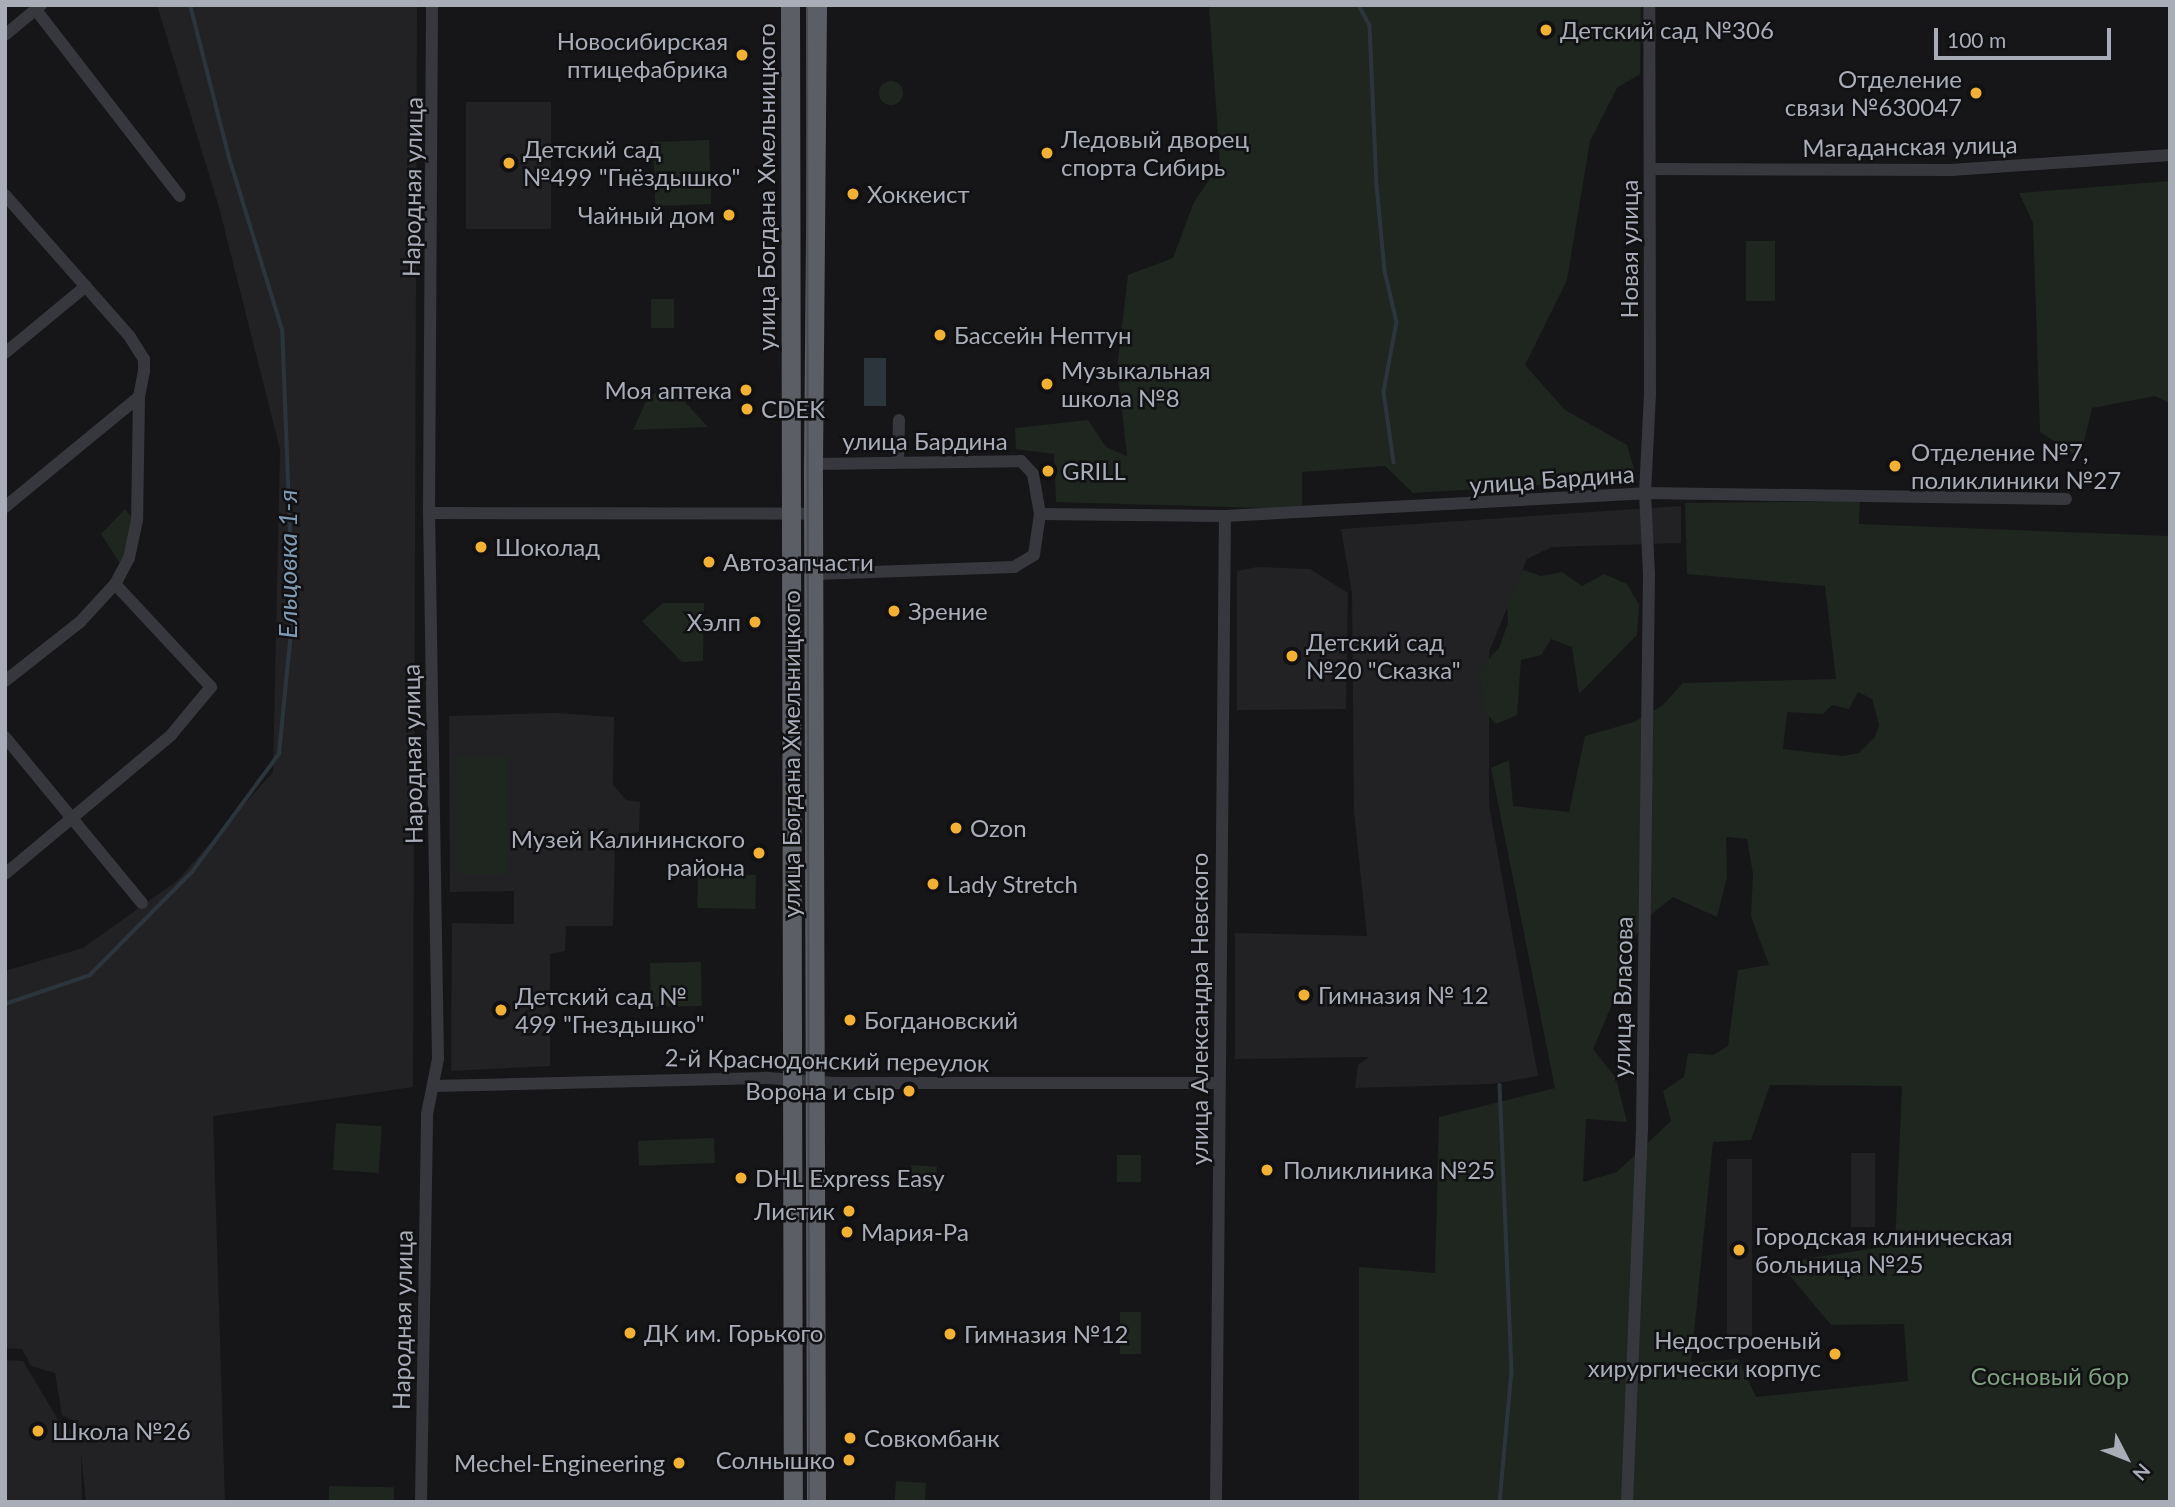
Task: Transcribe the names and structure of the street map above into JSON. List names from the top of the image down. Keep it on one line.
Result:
{"streets":{"highway":["улица Богдана Хмельницкого"],"street":["Магаданская улица","Народная улица","Новая улица","улица Бардина","улица Власова","улица Александра Невского","2-й Краснодонский переулок"]},"crossings":[["Магаданская улица","Новая улица"],["Народная улица","2-й Краснодонский переулок"],["улица Богдана Хмельницкого","улица Бардина"],["улица Богдана Хмельницкого","2-й Краснодонский переулок"],["Новая улица","улица Бардина"],["Новая улица","улица Власова"],["улица Бардина","улица Власова"],["улица Бардина","улица Александра Невского"],["улица Александра Невского","2-й Краснодонский переулок"]],"water":["Ельцовка 1-я"],"parks":["Сосновый бор"],"places":["Детский сад №306","Новосибирская птицефабрика","Отделение связи №630047","Ледовый дворец спорта Сибирь","Детский сад №499 \"Гнёздышко\"","Хоккеист","Чайный дом","Бассейн Нептун","Музыкальная школа №8","Моя аптека","CDEK","Отделение №7, поликлиники №27","GRILL","Шоколад","Автозапчасти","Зрение","Хэлп","Детский сад №20 \"Сказка\"","Ozon","Музей Калининского района","Lady Stretch","Гимназия № 12","Детский сад № 499 \"Гнездышко\"","Богдановский","Ворона и сыр","Поликлиника №25","DHL Express Easy","Листик","Мария-Ра","Городская клиническая больница №25","ДК им. Горького","Гимназия №12","Недостроеный хирургически корпус","Школа №26","Совкомбанк","Солнышко","Mechel-Engineering"],"scale_bar":"100 m","north":"bottom right"}
